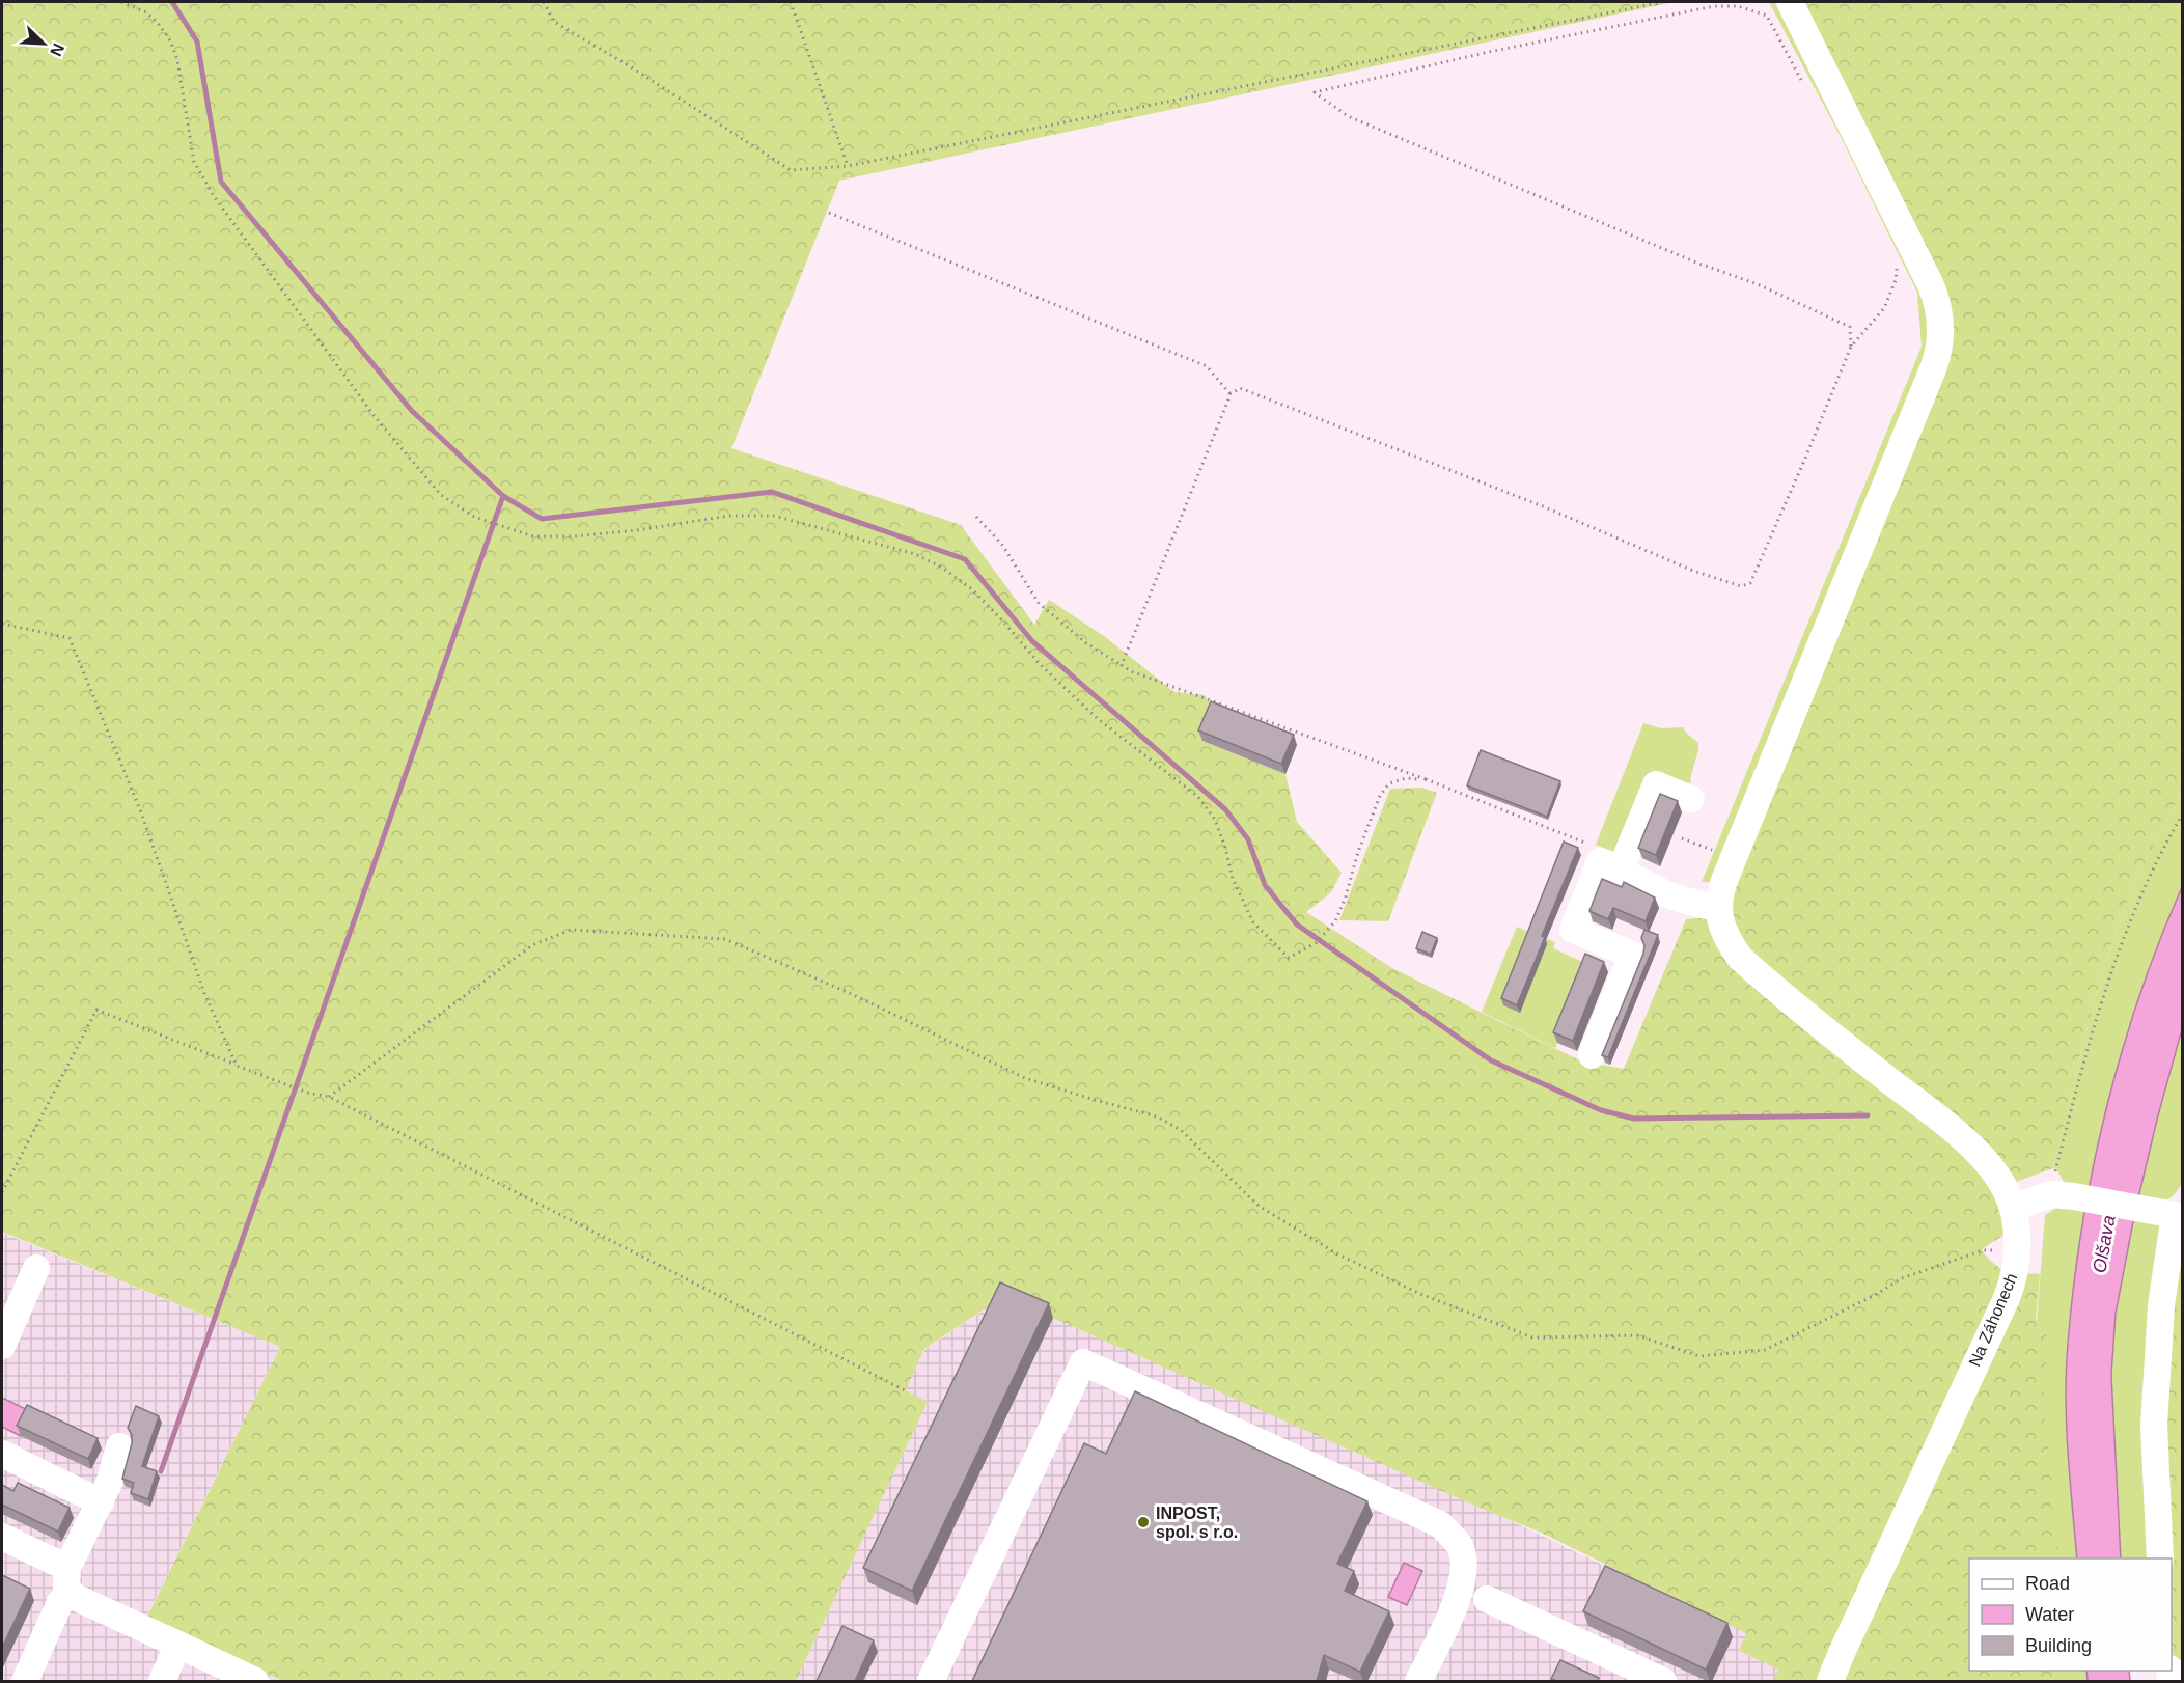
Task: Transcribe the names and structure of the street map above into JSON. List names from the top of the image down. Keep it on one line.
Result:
{"streets":{"street":["Na Záhonech"]},"water":["Olšava"],"places":["INPOST, spol. s r.o."],"legend":["Road","Water","Building"],"north":"bottom right"}
